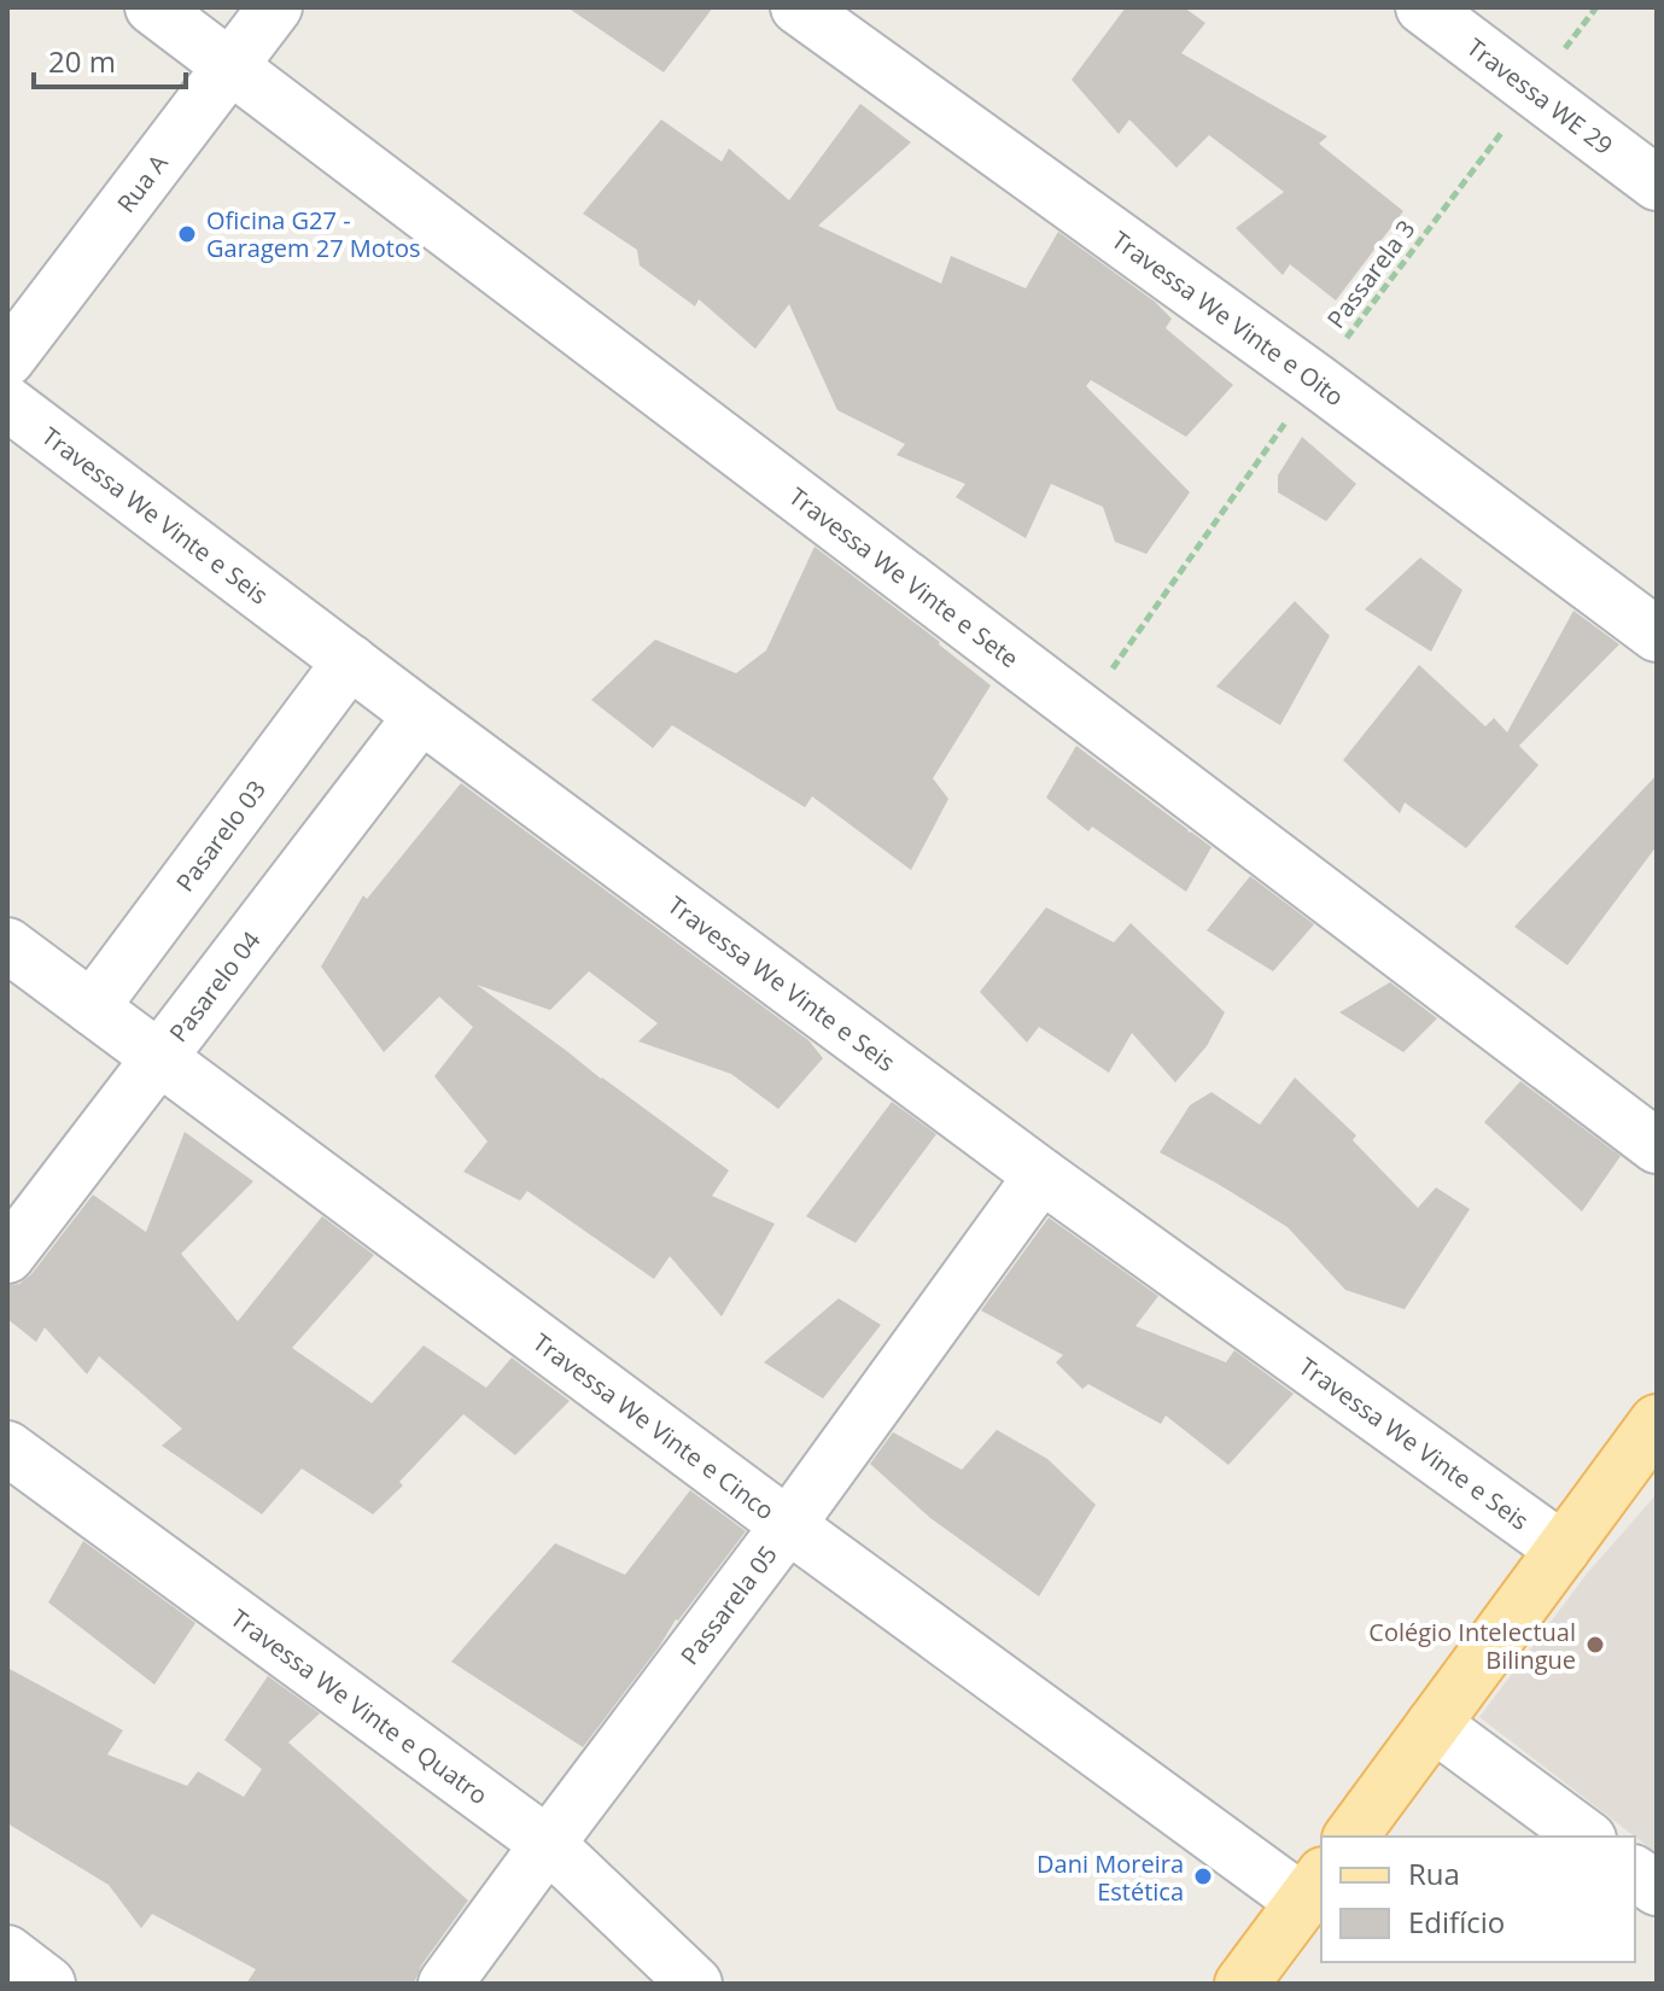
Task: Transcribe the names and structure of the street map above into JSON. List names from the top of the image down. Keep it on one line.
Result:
{"streets":{"street":["Travessa WE 29","Rua A","Travessa We Vinte e Oito","Travessa We Vinte e Seis","Travessa We Vinte e Sete","Pasarelo 03","Pasarelo 04","Travessa We Vinte e Cinco","Passarela 05","Travessa We Vinte e Quatro"],"path":["Passarela 3"]},"crossings":[["Travessa WE 29","Passarela 3"],["Rua A","Travessa We Vinte e Sete"],["Passarela 3","Travessa We Vinte e Oito"],["Passarela 3","Travessa We Vinte e Sete"],["Travessa We Vinte e Seis","Pasarelo 03"],["Travessa We Vinte e Seis","Pasarelo 04"],["Travessa We Vinte e Seis","Passarela 05"],["Pasarelo 03","Travessa We Vinte e Cinco"],["Pasarelo 04","Travessa We Vinte e Cinco"],["Travessa We Vinte e Cinco","Passarela 05"],["Passarela 05","Travessa We Vinte e Quatro"]],"places":["Oficina G27 - Garagem 27 Motos","Colégio Intelectual Bilingue","Dani Moreira Estética"],"legend":["Rua","Edifício"],"scale_bar":"20 m"}
